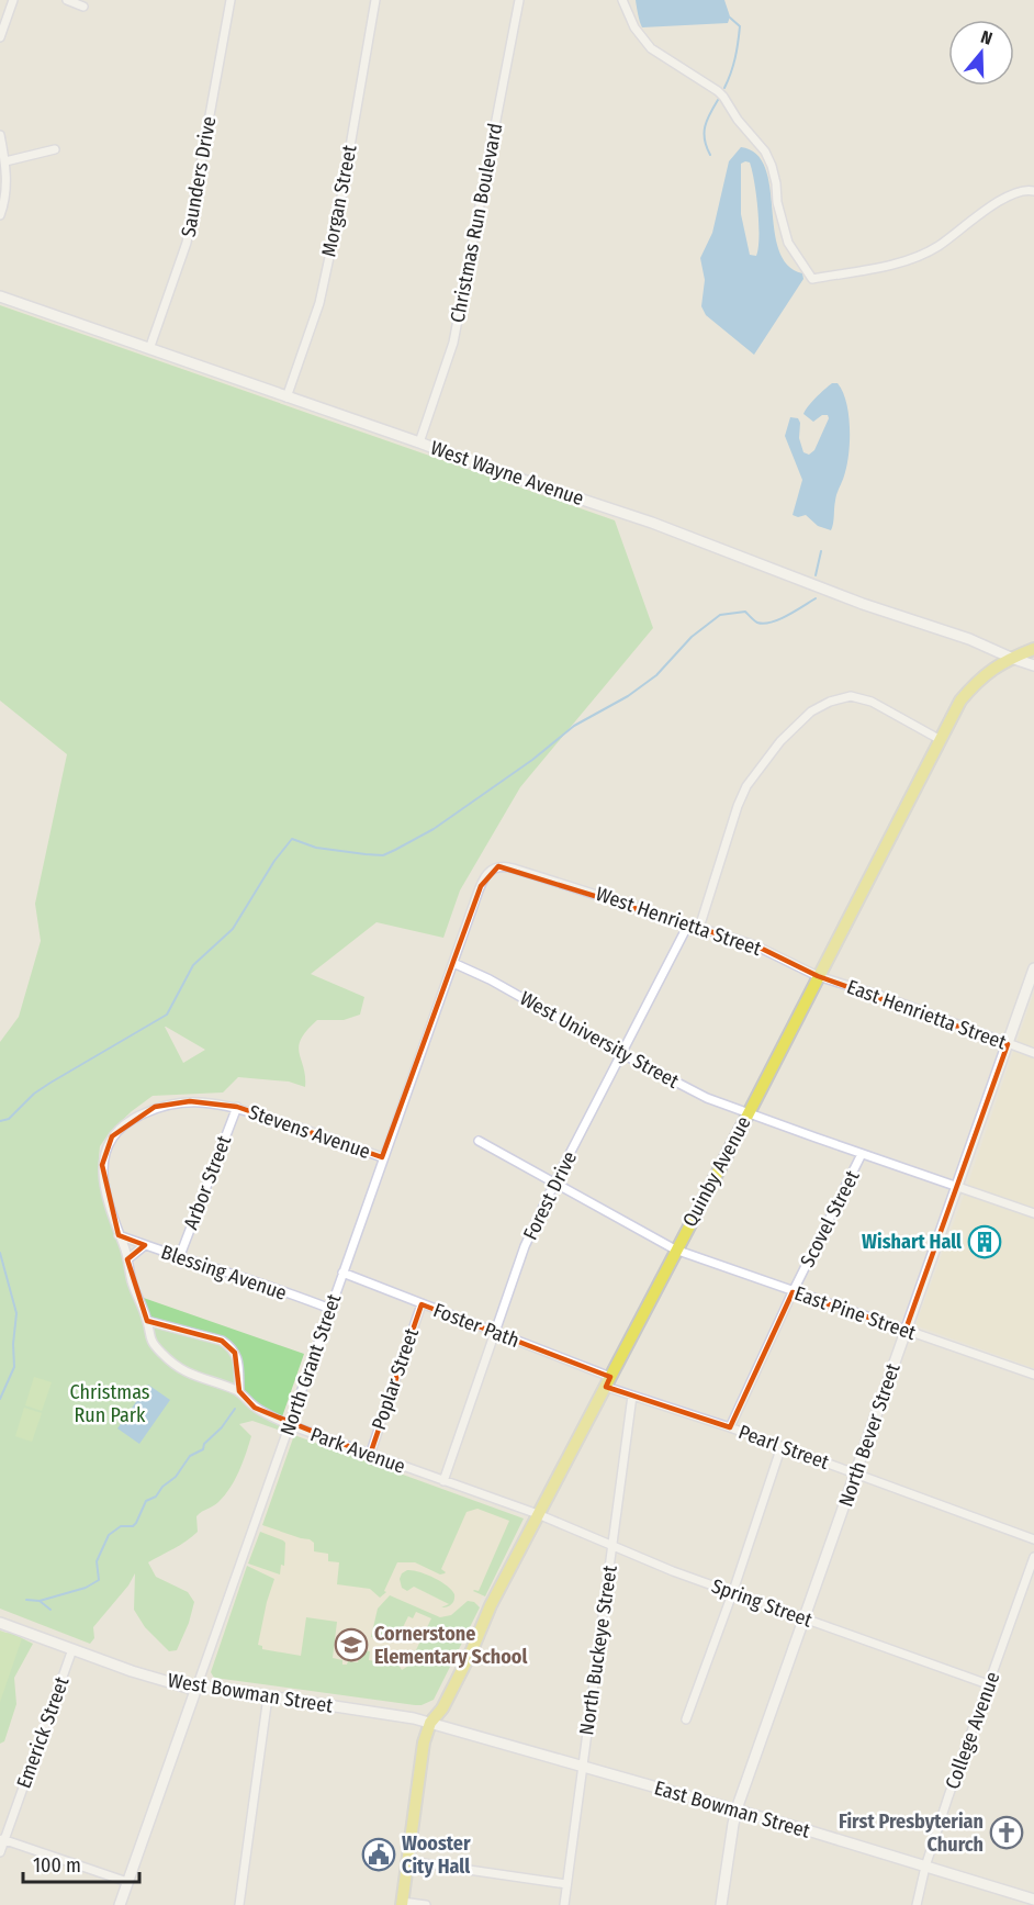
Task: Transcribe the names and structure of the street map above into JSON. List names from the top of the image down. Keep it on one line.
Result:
{"streets":{"main road":["Quinby Avenue"],"street":["Saunders Drive","Morgan Street","Christmas Run Boulevard","West Wayne Avenue","West Henrietta Street","East Henrietta Street","West University Street","Stevens Avenue","Arbor Street","Forest Drive","Scovel Street","Blessing Avenue","East Pine Street","Foster Path","North Grant Street","Poplar Street","North Bever Street","Pearl Street","Park Avenue","Spring Street","North Buckeye Street","West Bowman Street","College Avenue","Emerick Street","East Bowman Street"]},"crossings":[["Saunders Drive","West Wayne Avenue"],["Morgan Street","West Wayne Avenue"],["Christmas Run Boulevard","West Wayne Avenue"],["West Wayne Avenue","Quinby Avenue"],["West Henrietta Street","East Henrietta Street"],["West Henrietta Street","Quinby Avenue"],["West Henrietta Street","Forest Drive"],["West Henrietta Street","North Grant Street"],["East Henrietta Street","Quinby Avenue"],["East Henrietta Street","North Bever Street"],["West University Street","Quinby Avenue"],["West University Street","Forest Drive"],["West University Street","Scovel Street"],["West University Street","North Grant Street"],["West University Street","North Bever Street"],["Stevens Avenue","Arbor Street"],["Stevens Avenue","Blessing Avenue"],["Stevens Avenue","North Grant Street"],["Stevens Avenue","Park Avenue"],["Quinby Avenue","East Pine Street"],["Quinby Avenue","Foster Path"],["Quinby Avenue","Pearl Street"],["Quinby Avenue","Park Avenue"],["Quinby Avenue","Spring Street"],["Quinby Avenue","West Bowman Street"],["Quinby Avenue","East Bowman Street"],["Arbor Street","Blessing Avenue"],["Forest Drive","East Pine Street"],["Forest Drive","Foster Path"],["Forest Drive","Park Avenue"],["Scovel Street","East Pine Street"],["Scovel Street","Pearl Street"],["Blessing Avenue","North Grant Street"],["Blessing Avenue","Park Avenue"],["East Pine Street","North Bever Street"],["Foster Path","North Grant Street"],["Foster Path","Poplar Street"],["Foster Path","Pearl Street"],["North Grant Street","Park Avenue"],["North Grant Street","West Bowman Street"],["Poplar Street","Park Avenue"],["North Bever Street","Pearl Street"],["North Bever Street","Spring Street"],["North Bever Street","East Bowman Street"],["Pearl Street","North Buckeye Street"],["Park Avenue","Spring Street"],["Spring Street","North Buckeye Street"],["Spring Street","College Avenue"],["North Buckeye Street","East Bowman Street"],["West Bowman Street","Emerick Street"],["West Bowman Street","East Bowman Street"],["College Avenue","East Bowman Street"]],"parks":["Christmas Run Park"],"places":{"building":["Wishart Hall"],"school or university":["Cornerstone Elementary School"],"church":["First Presbyterian Church"],"public building":["Wooster City Hall"]},"scale_bar":"100 m","north":"top"}
